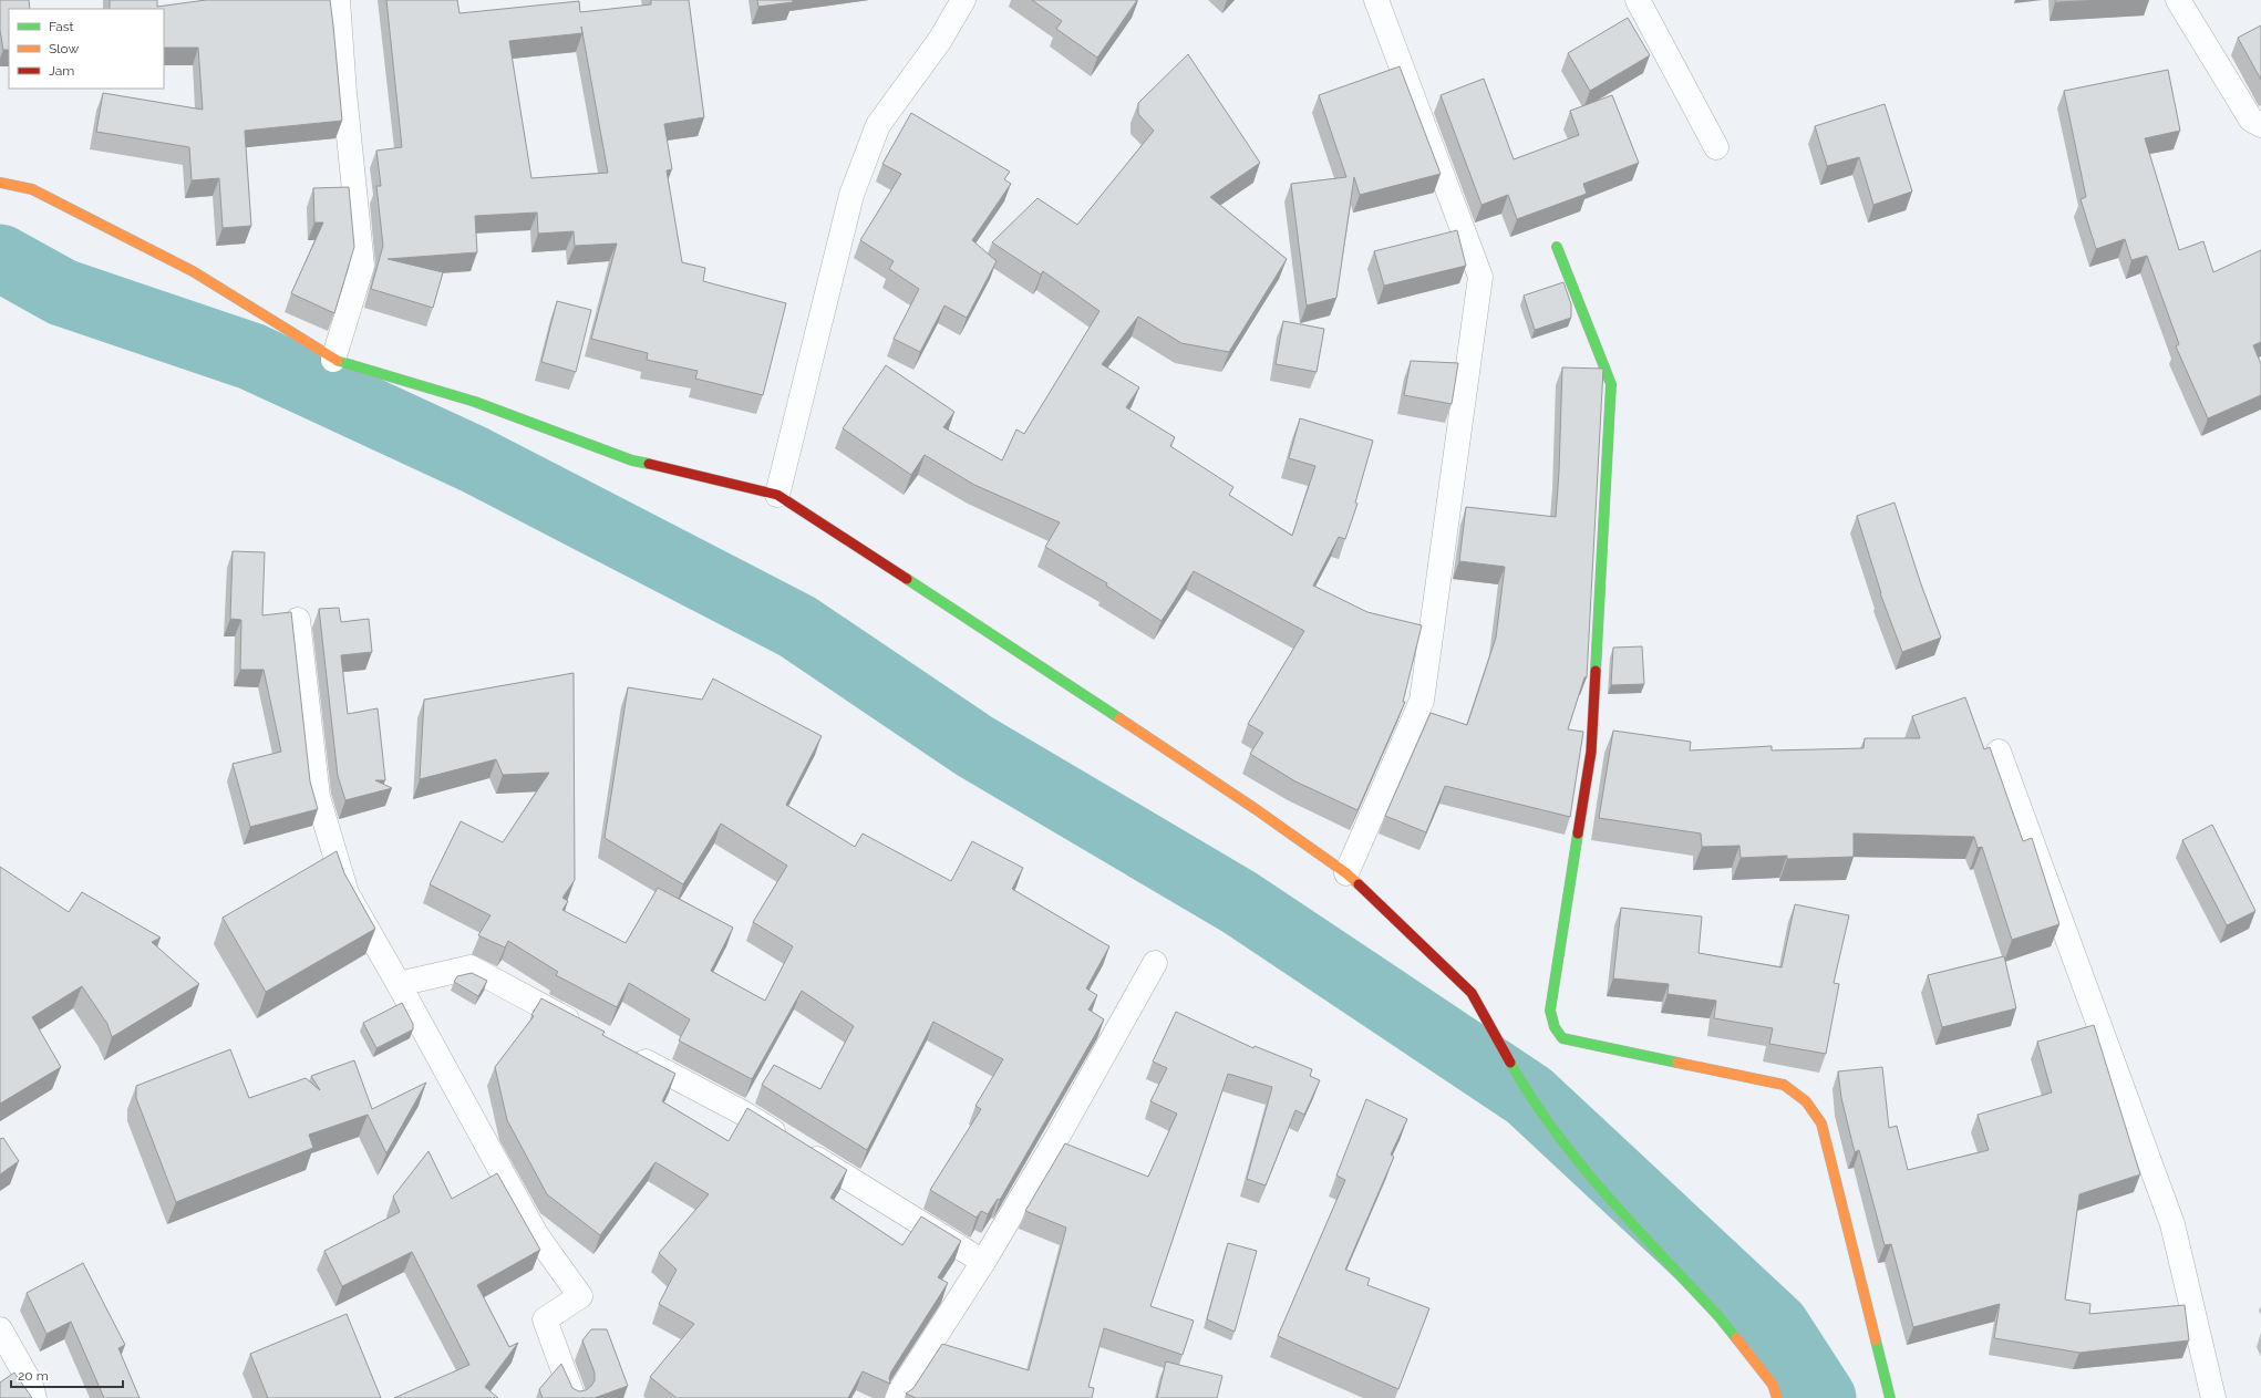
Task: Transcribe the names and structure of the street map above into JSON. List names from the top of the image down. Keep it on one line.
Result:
{"legend":["Fast","Slow","Jam"],"scale_bar":"20 m"}
